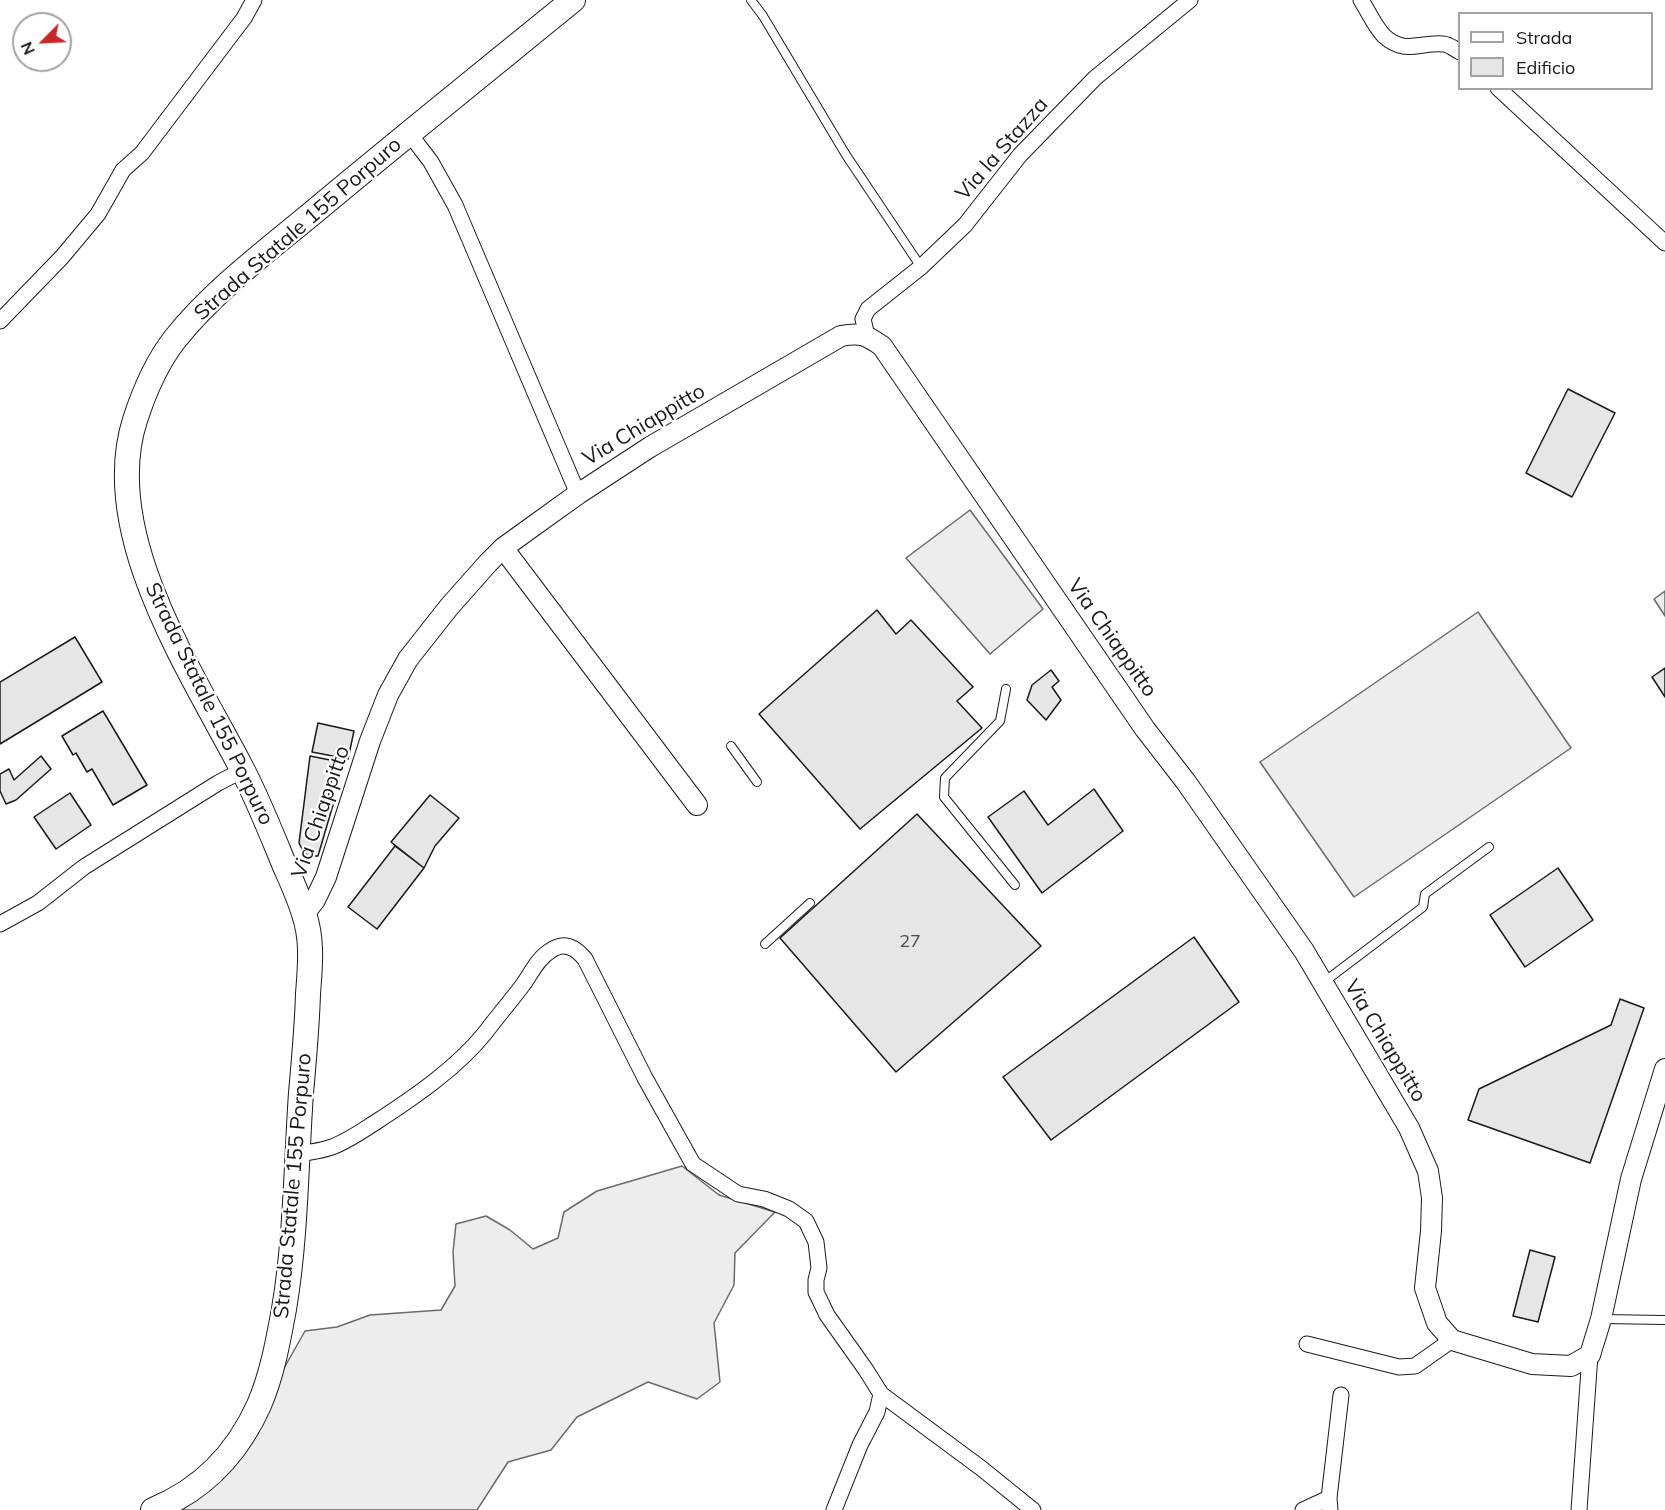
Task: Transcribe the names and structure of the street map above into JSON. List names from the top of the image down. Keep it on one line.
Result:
{"streets":{"main road":["Strada Statale 155 Porpuro"],"street":["Via la Stazza","Via Chiappitto"]},"crossings":[["Via la Stazza","Via Chiappitto"],["Strada Statale 155 Porpuro","Via Chiappitto"]],"house_numbers":["27"],"legend":["Strada","Edificio"],"north":"bottom left"}
